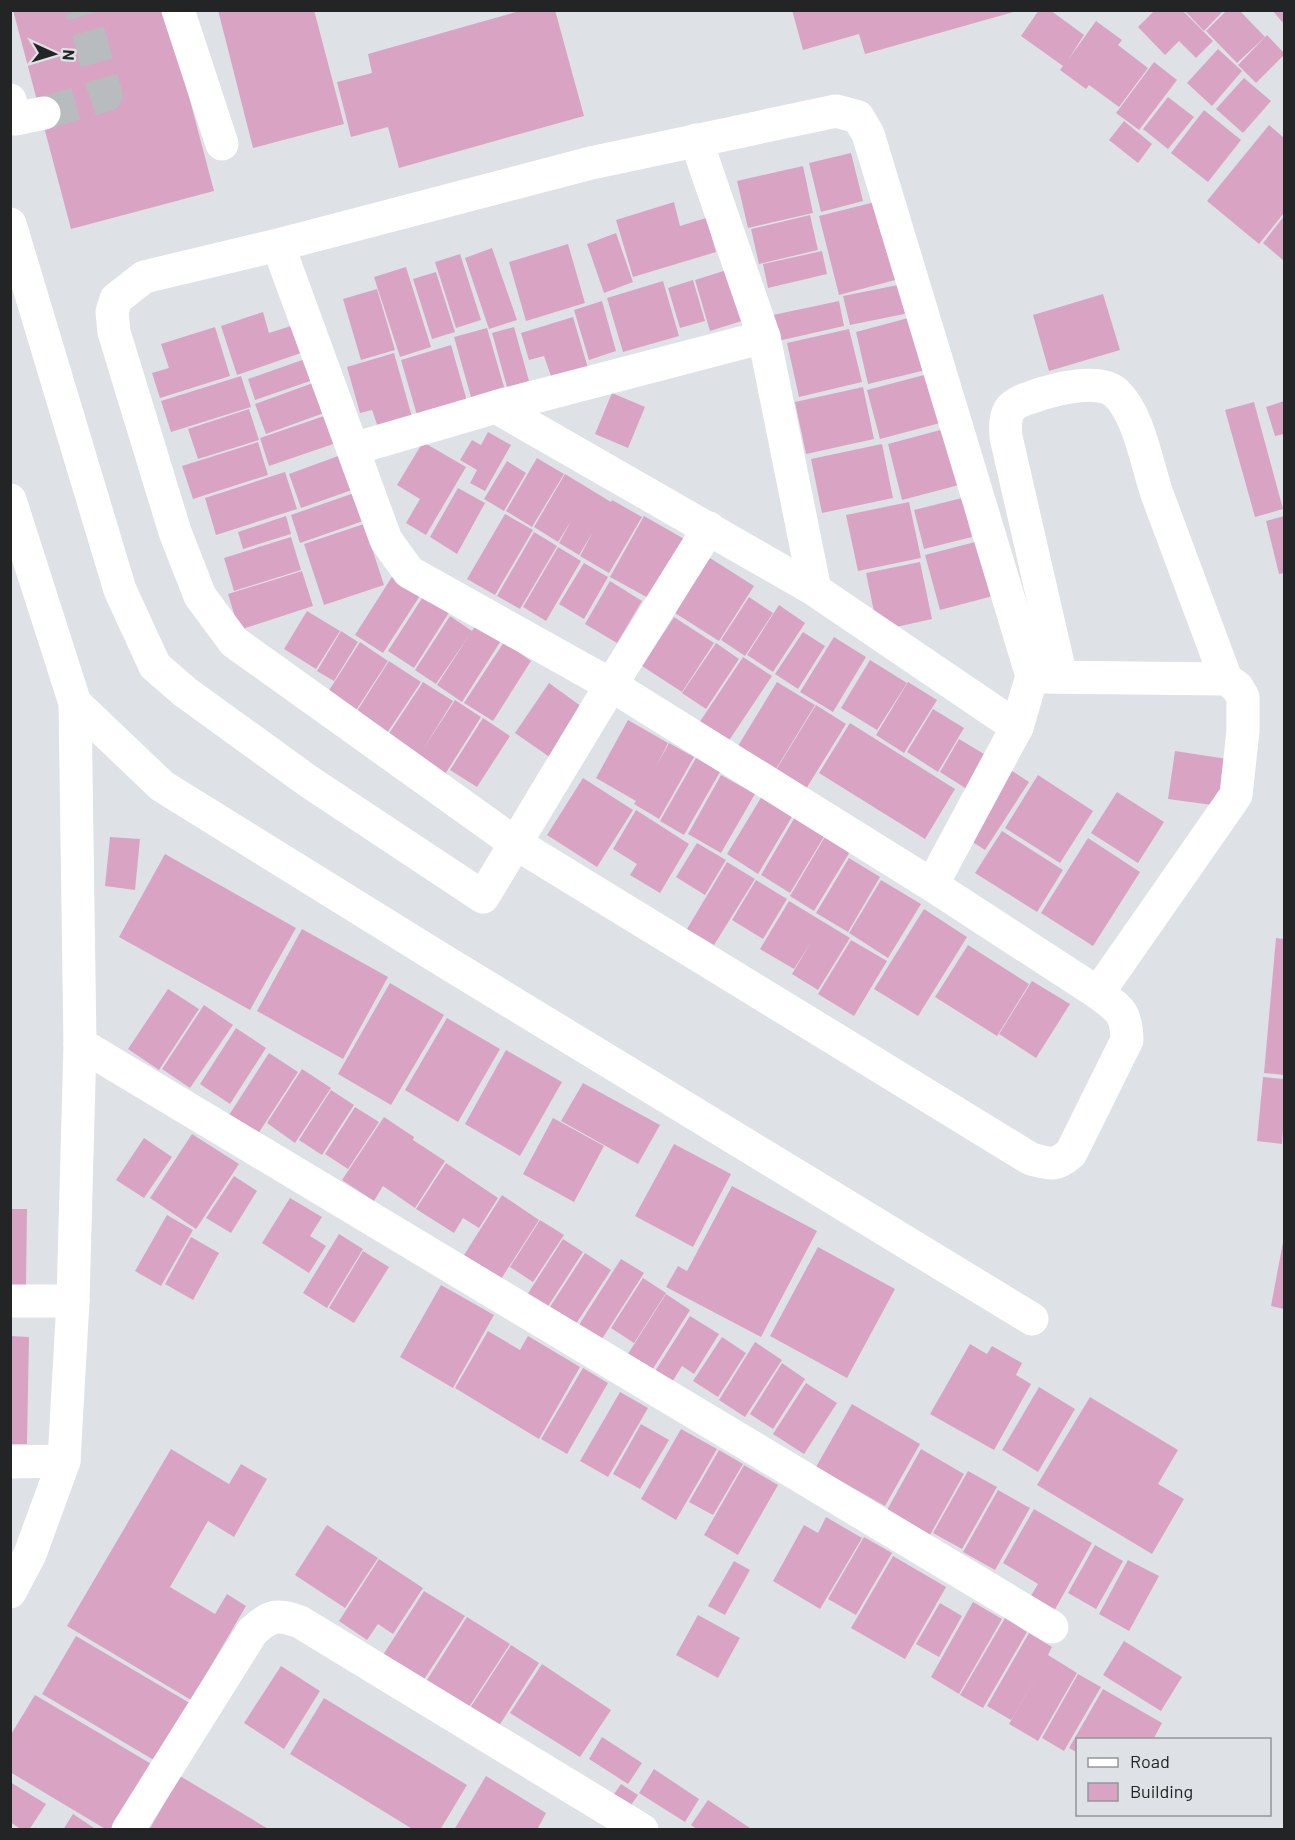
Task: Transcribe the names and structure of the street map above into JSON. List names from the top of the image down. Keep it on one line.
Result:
{"legend":["Road","Building"],"north":"right"}
